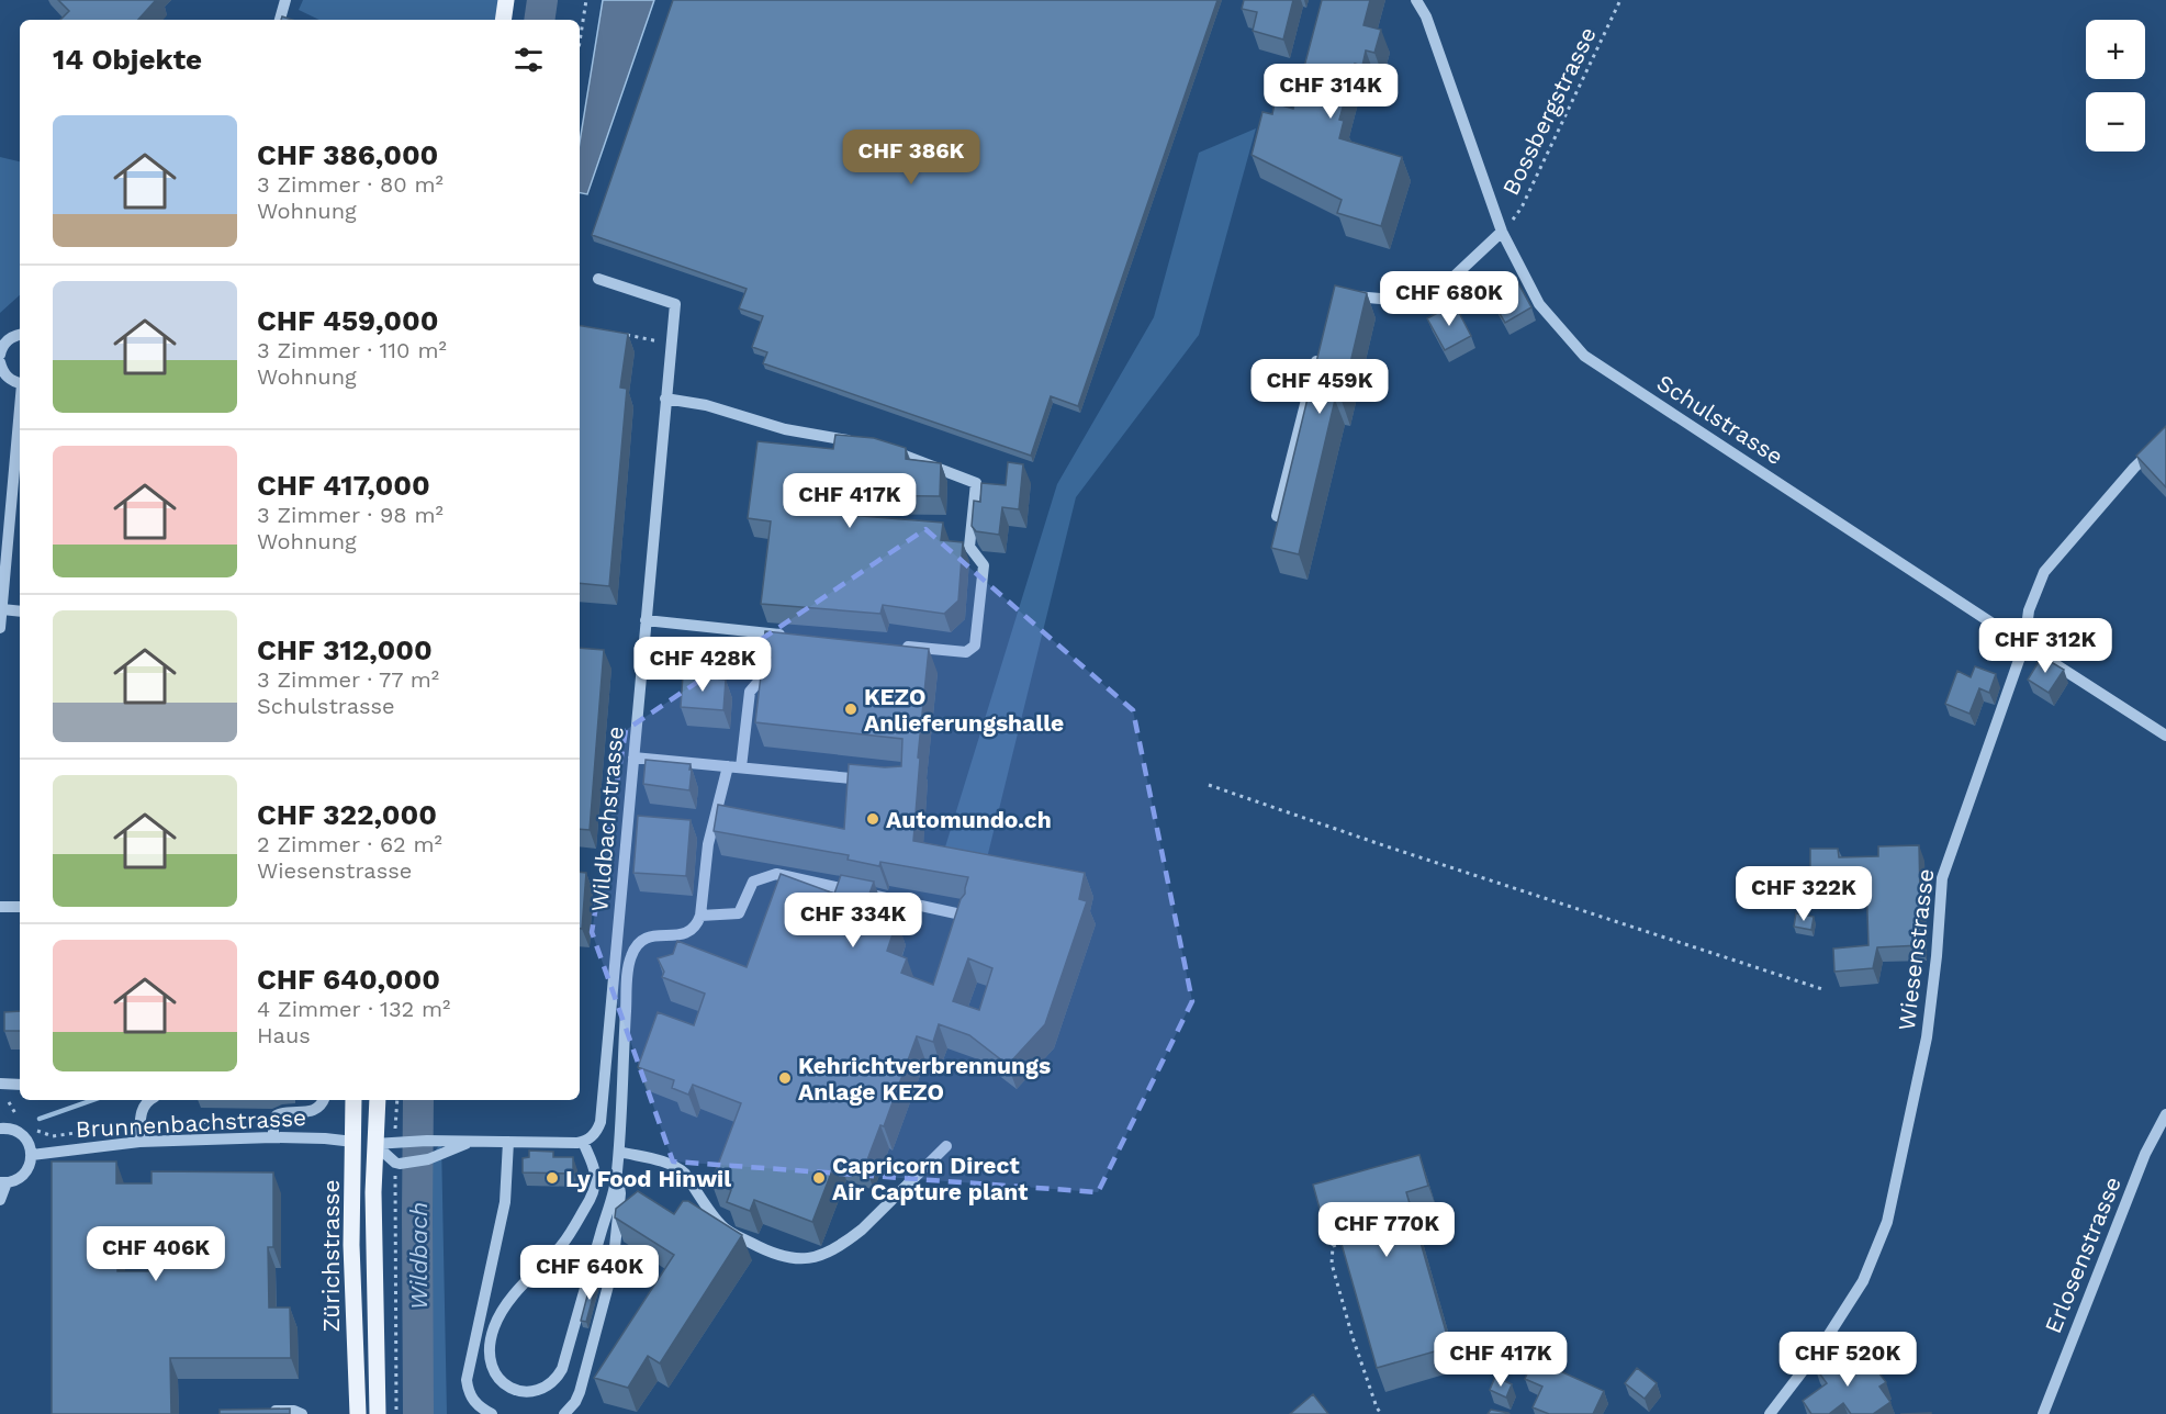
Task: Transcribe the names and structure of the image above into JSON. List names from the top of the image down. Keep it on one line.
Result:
{"streets":{"main road":["Zürichstrasse"],"street":["Schulstrasse","Wildbachstrasse","Wiesenstrasse","Brunnenbachstrasse","Erlosenstrasse"],"path":["Bossbergstrasse"]},"crossings":[["Bossbergstrasse","Schulstrasse"],["Schulstrasse","Wiesenstrasse"],["Brunnenbachstrasse","Zürichstrasse"]],"water":["Wildbach"],"places":["KEZO Anlieferungshalle","Automundo.ch","Kehrichtverbrennungs Anlage KEZO","Ly Food Hinwil","Capricorn Direct Air Capture plant"],"page":{"map_buttons":["+","−"],"heading":"14 Objekte","price":["CHF 314K","CHF 386K","CHF 680K","CHF 459K","CHF 417K","CHF 312K","CHF 428K","CHF 322K","CHF 334K","CHF 770K","CHF 406K","CHF 640K","CHF 417K","CHF 520K"],"list":[{"name":"CHF 386,000","note":"3 Zimmer · 80 m² · Wohnung"},{"name":"CHF 459,000","note":"3 Zimmer · 110 m² · Wohnung"},{"name":"CHF 417,000","note":"3 Zimmer · 98 m² · Wohnung"},{"name":"CHF 312,000","note":"3 Zimmer · 77 m² · Schulstrasse"},{"name":"CHF 322,000","note":"2 Zimmer · 62 m² · Wiesenstrasse"},{"name":"CHF 640,000","note":"4 Zimmer · 132 m² · Haus"}]}}
